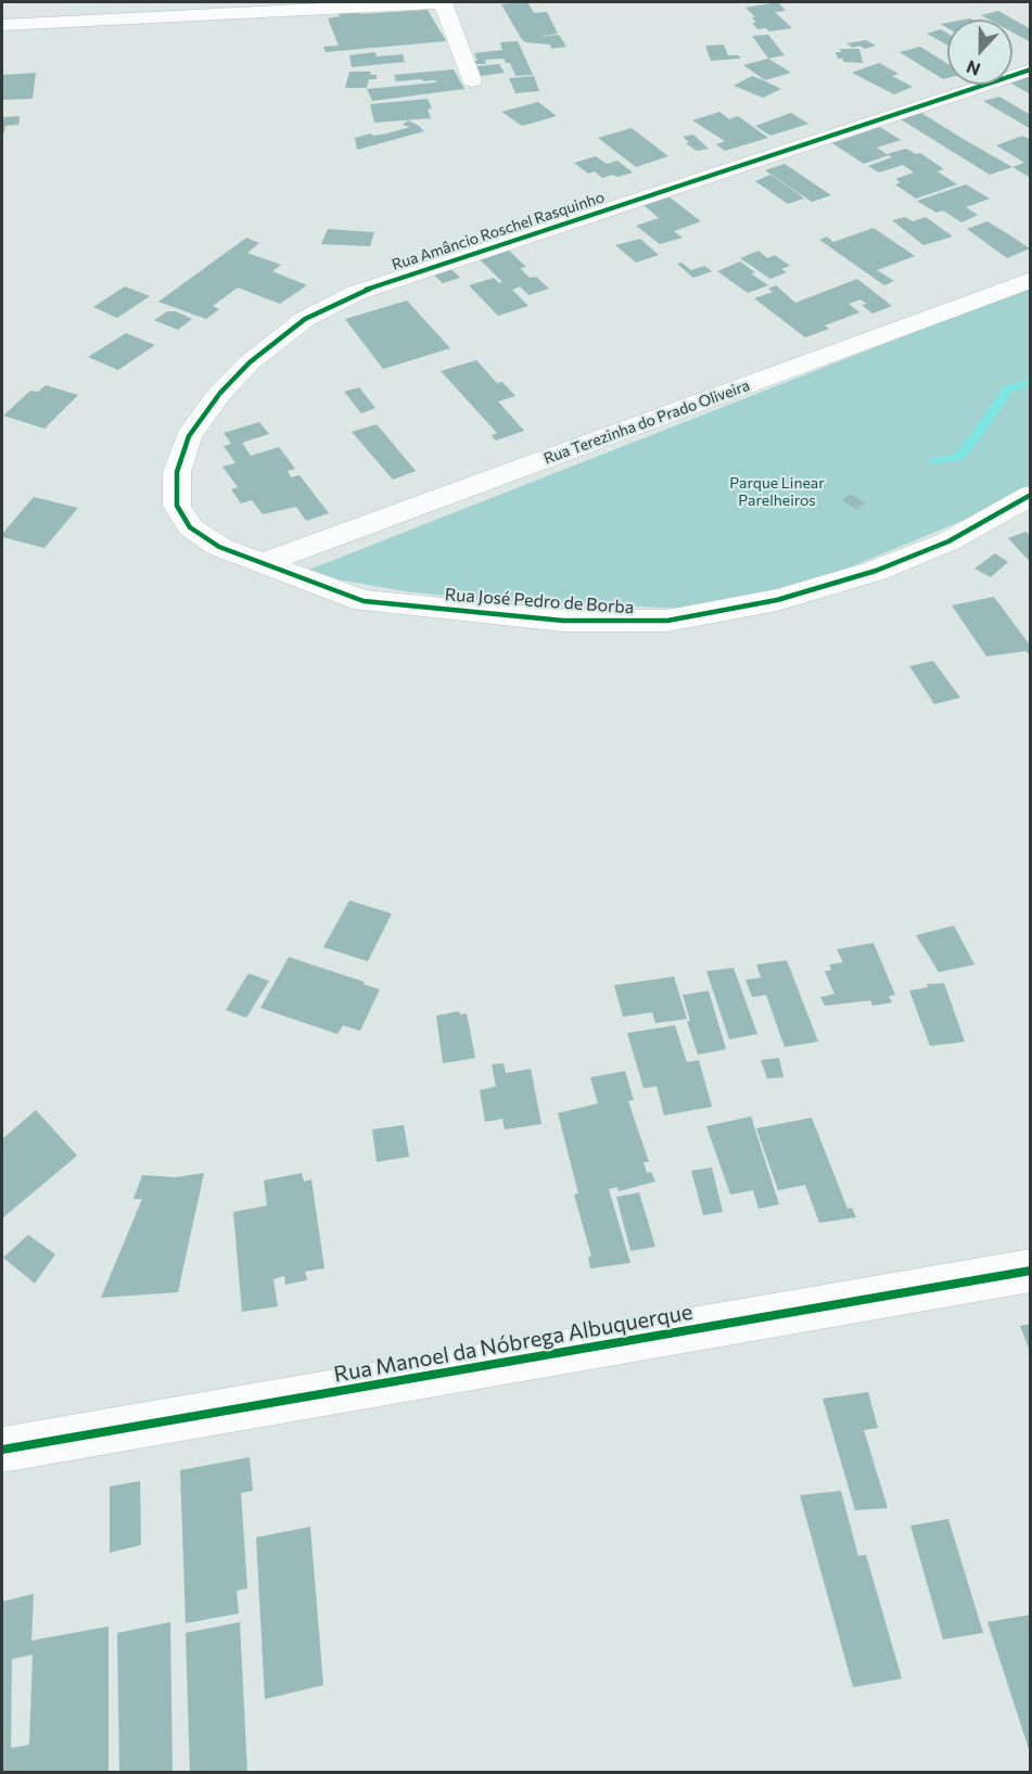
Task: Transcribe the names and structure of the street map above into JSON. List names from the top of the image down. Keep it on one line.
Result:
{"streets":{"street":["Rua Amâncio Roschel Rasquinho","Rua Terezinha do Prado Oliveira","Rua José Pedro de Borba","Rua Manoel da Nóbrega Albuquerque"]},"crossings":[["Rua Amâncio Roschel Rasquinho","Rua Terezinha do Prado Oliveira"],["Rua Amâncio Roschel Rasquinho","Rua José Pedro de Borba"],["Rua Terezinha do Prado Oliveira","Rua José Pedro de Borba"]],"parks":["Parque Linear Parelheiros"],"north":"bottom"}
